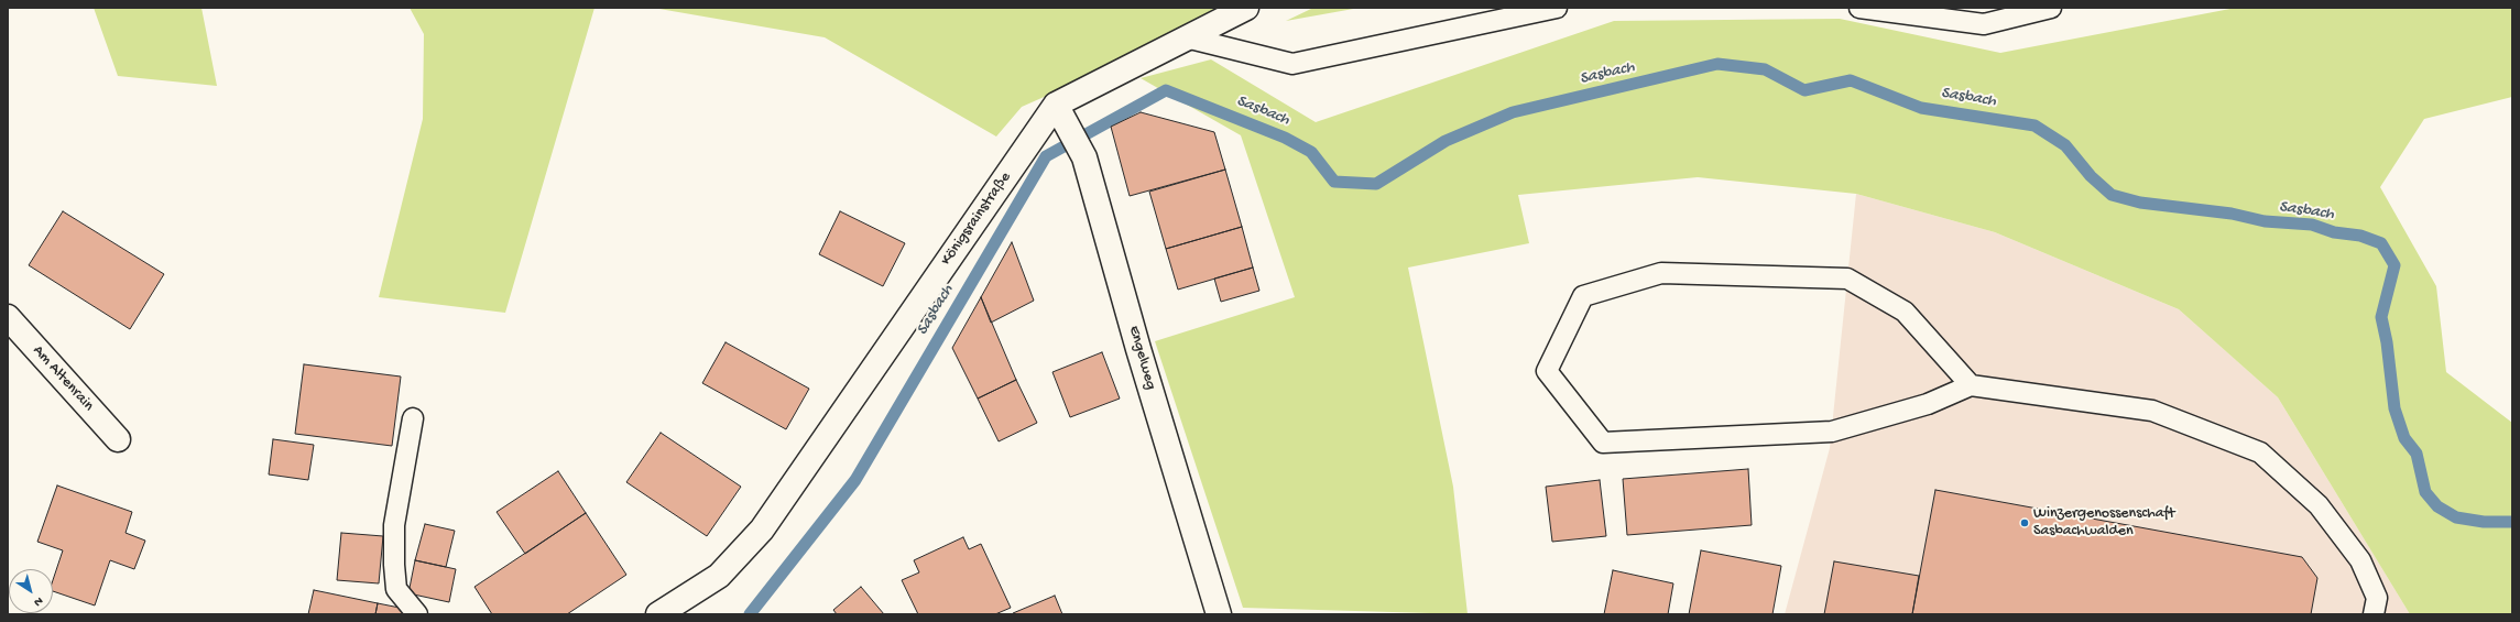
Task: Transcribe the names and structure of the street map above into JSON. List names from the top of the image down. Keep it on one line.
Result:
{"streets":{"street":["Königsrainstraße","Engelweg","Am Altenrain"]},"crossings":[["Königsrainstraße","Engelweg"]],"water":["Sasbach"],"places":["Winzergenossenschaft Sasbachwalden"],"north":"bottom right"}
